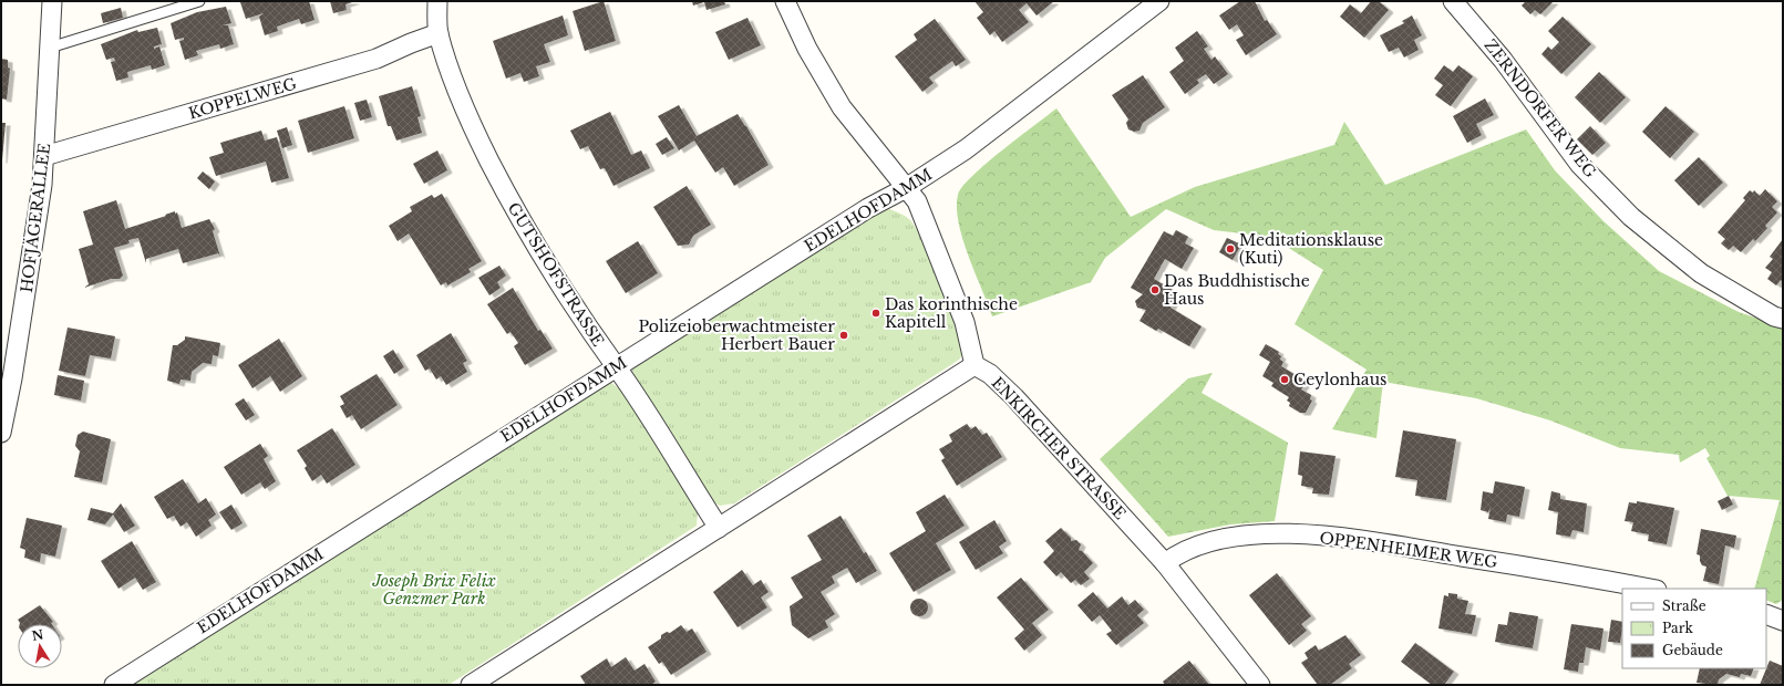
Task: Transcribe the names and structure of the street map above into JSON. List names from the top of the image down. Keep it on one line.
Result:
{"streets":{"street":["KOPPELWEG","ZERNDORFER WEG","EDELHOFDAMM","HOFJÄGERALLEE","GUTSHOFSTRASSE","ENKIRCHER STRASSE","OPPENHEIMER WEG"]},"crossings":[["KOPPELWEG","HOFJÄGERALLEE"],["KOPPELWEG","GUTSHOFSTRASSE"],["EDELHOFDAMM","GUTSHOFSTRASSE"],["ENKIRCHER STRASSE","OPPENHEIMER WEG"]],"parks":["Joseph Brix Felix Genzmer Park"],"places":["Meditationsklause (Kuti)","Das Buddhistische Haus","Das korinthische Kapitell","Polizeioberwachtmeister Herbert Bauer","Ceylonhaus"],"legend":["Straße","Park","Gebäude"],"north":"top"}
